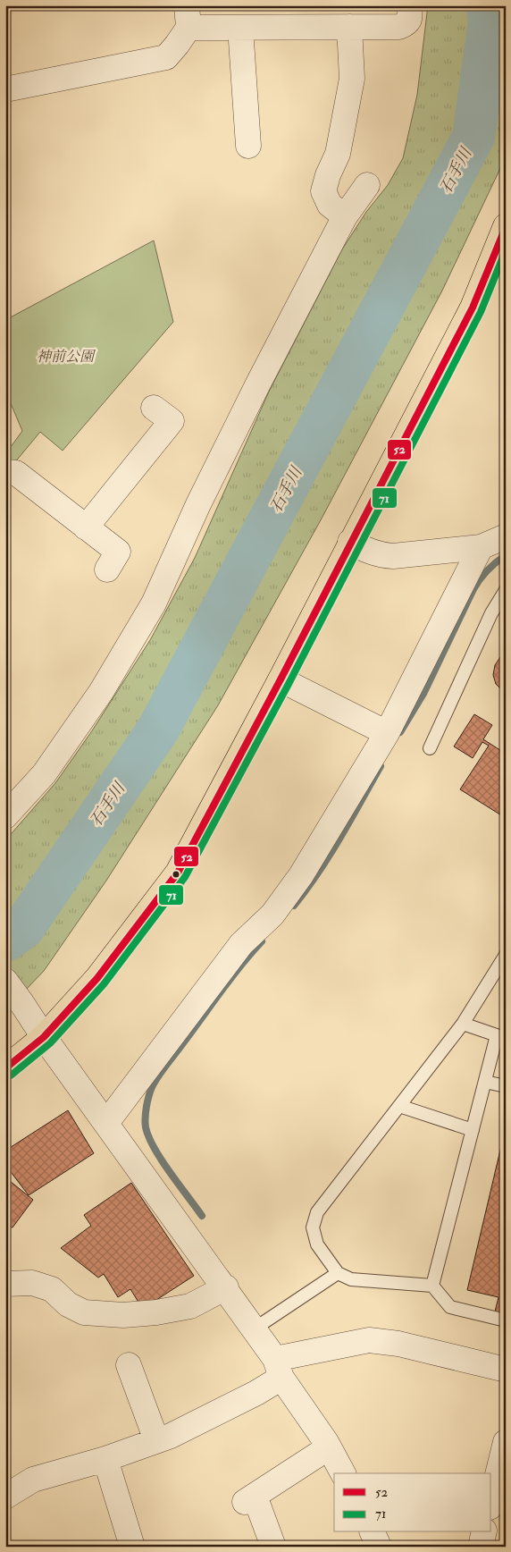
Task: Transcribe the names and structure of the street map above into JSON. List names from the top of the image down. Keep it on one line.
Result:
{"water":["石手川"],"parks":["神前公園"],"lines":["transit line 52","transit line 71"],"legend":["52","71"]}
